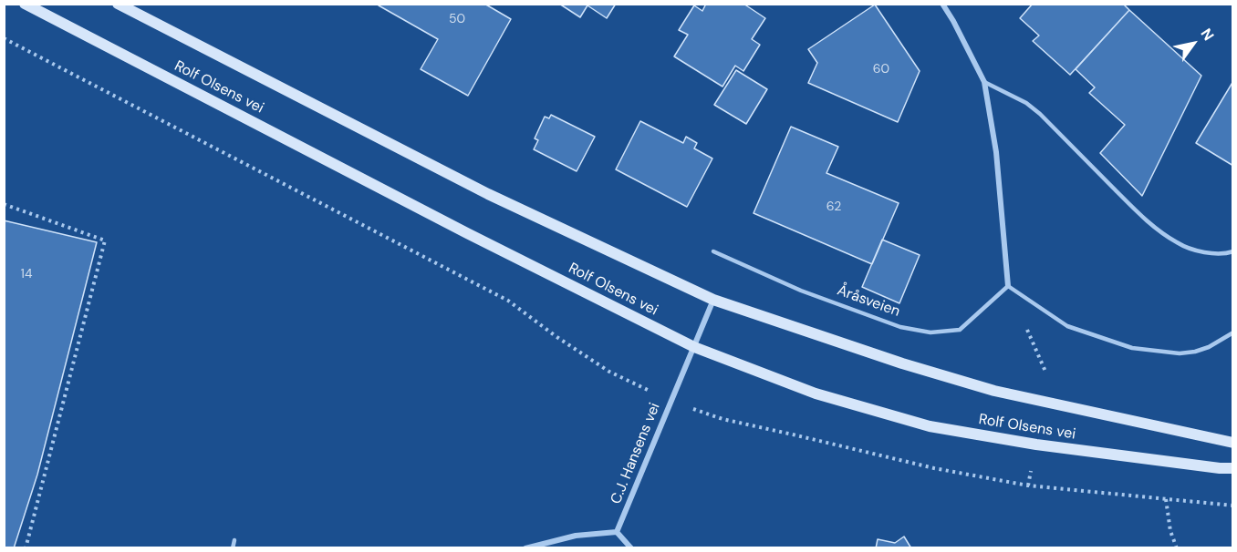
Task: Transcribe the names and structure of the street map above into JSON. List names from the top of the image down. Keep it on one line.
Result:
{"streets":{"main road":["Rolf Olsens vei"],"street":["C.J. Hansens vei"],"lane":["Åråsveien"]},"crossings":[["Rolf Olsens vei","C.J. Hansens vei"]],"house_numbers":["50","60","62","14"],"north":"top right"}
